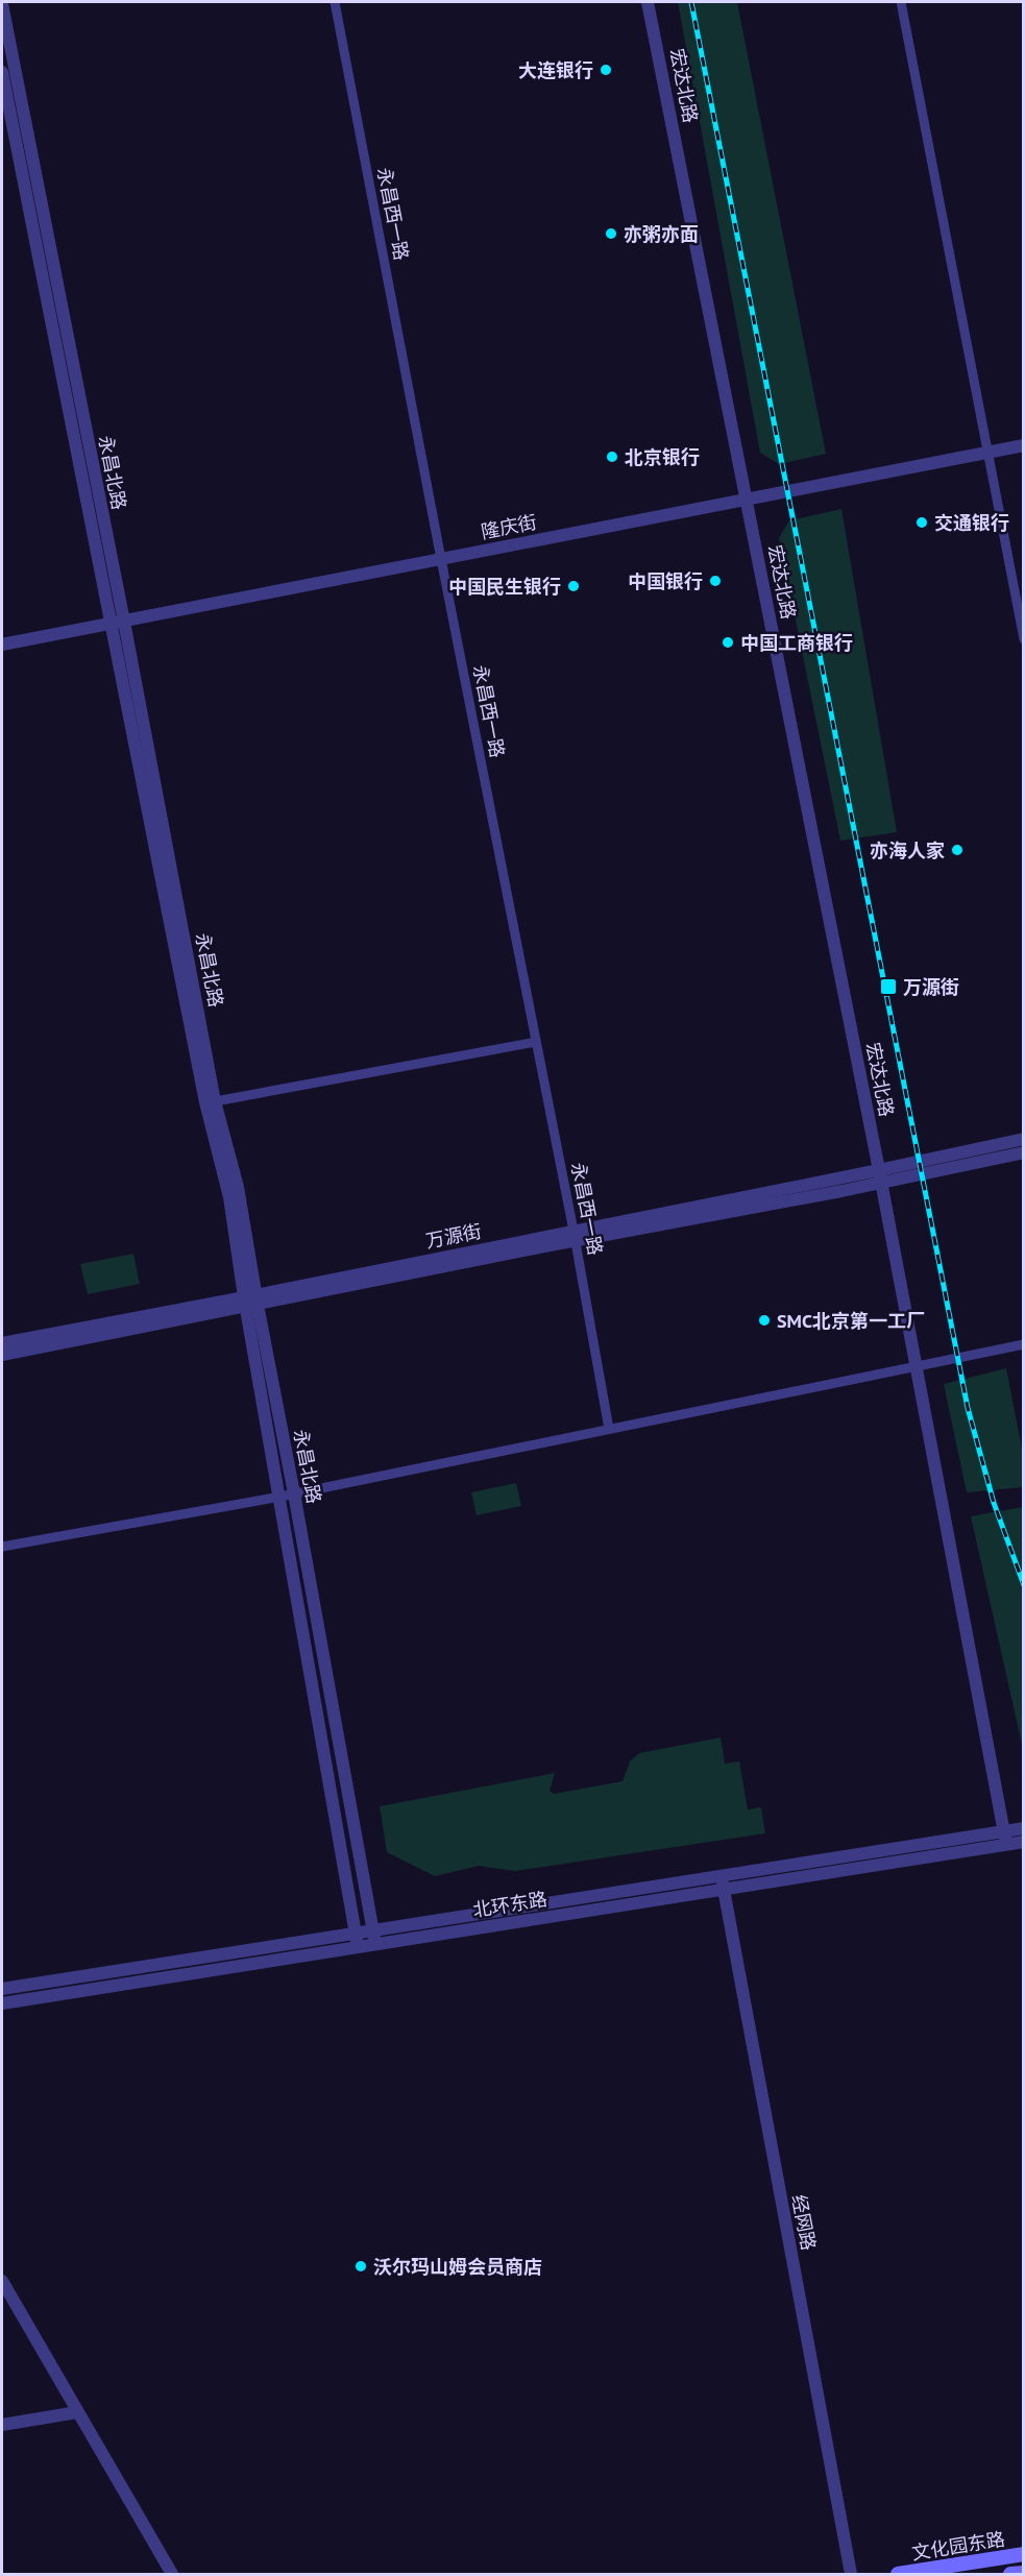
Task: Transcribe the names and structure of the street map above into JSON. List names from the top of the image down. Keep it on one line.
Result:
{"streets":{"main road":["文化园东路"],"street":["宏达北路","永昌西一路","永昌北路","隆庆街","万源街","北环东路","经网路"]},"crossings":[["宏达北路","隆庆街"],["宏达北路","万源街"],["宏达北路","北环东路"],["永昌西一路","隆庆街"],["永昌西一路","万源街"],["永昌北路","隆庆街"],["永昌北路","万源街"],["永昌北路","北环东路"],["北环东路","经网路"]],"places":{"other":["大连银行","亦粥亦面","北京银行","交通银行","中国银行","中国民生银行","中国工商银行","亦海人家","SMC北京第一工厂","沃尔玛山姆会员商店"],"transit":["万源街"]}}
